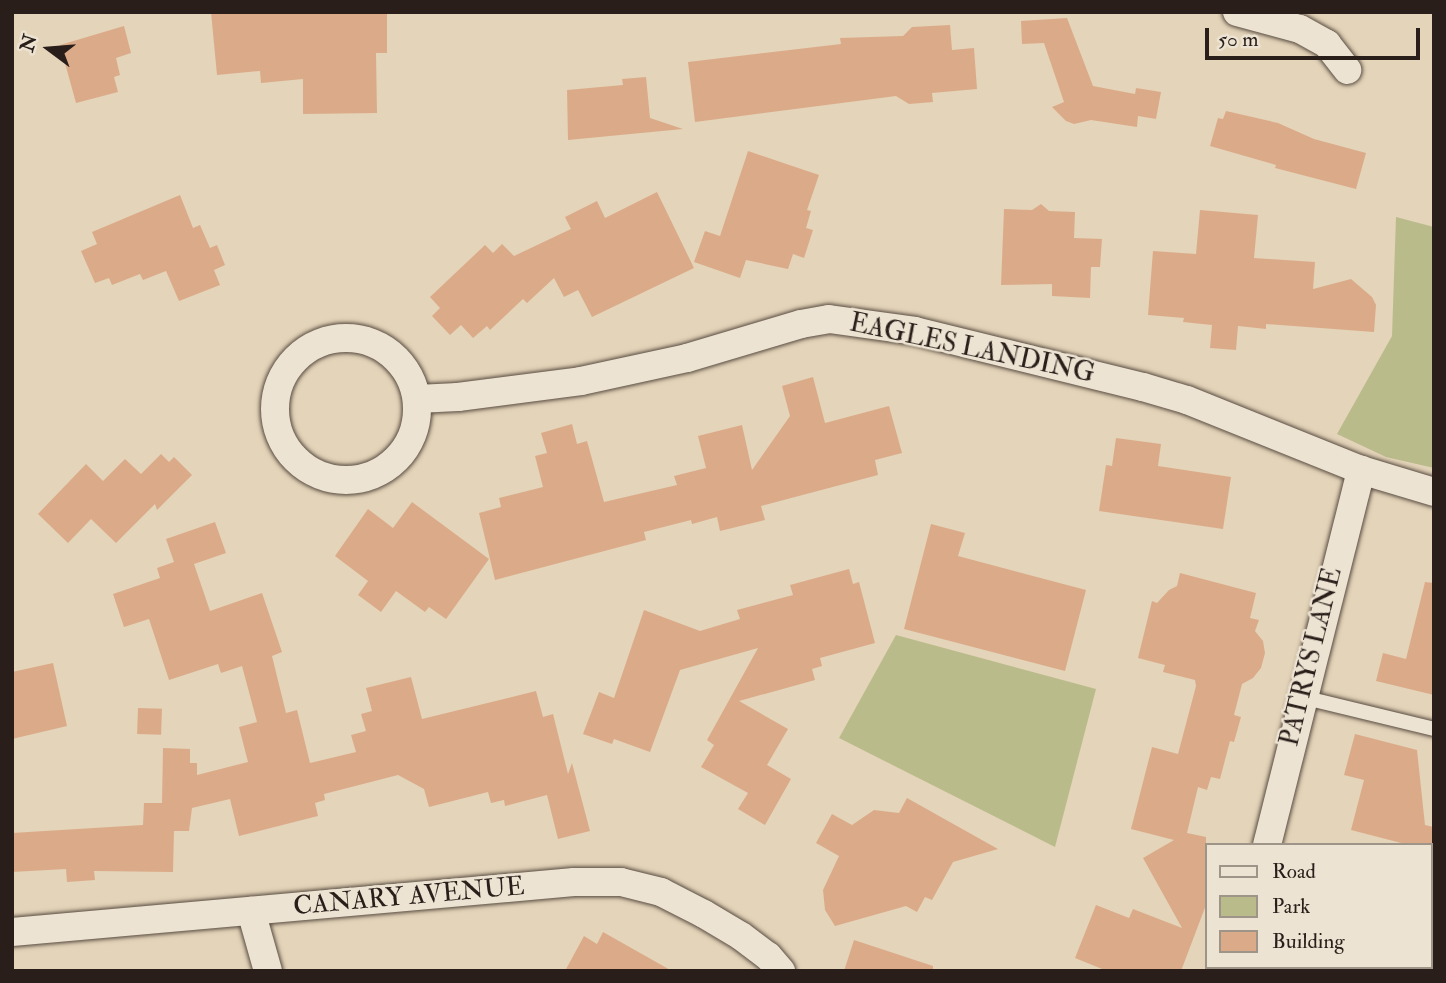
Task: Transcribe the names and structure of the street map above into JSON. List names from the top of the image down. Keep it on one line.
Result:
{"streets":{"street":["EAGLES LANDING","PATRYS LANE","CANARY AVENUE"]},"crossings":[["EAGLES LANDING","PATRYS LANE"]],"legend":["Road","Park","Building"],"scale_bar":"50 m","north":"left"}
